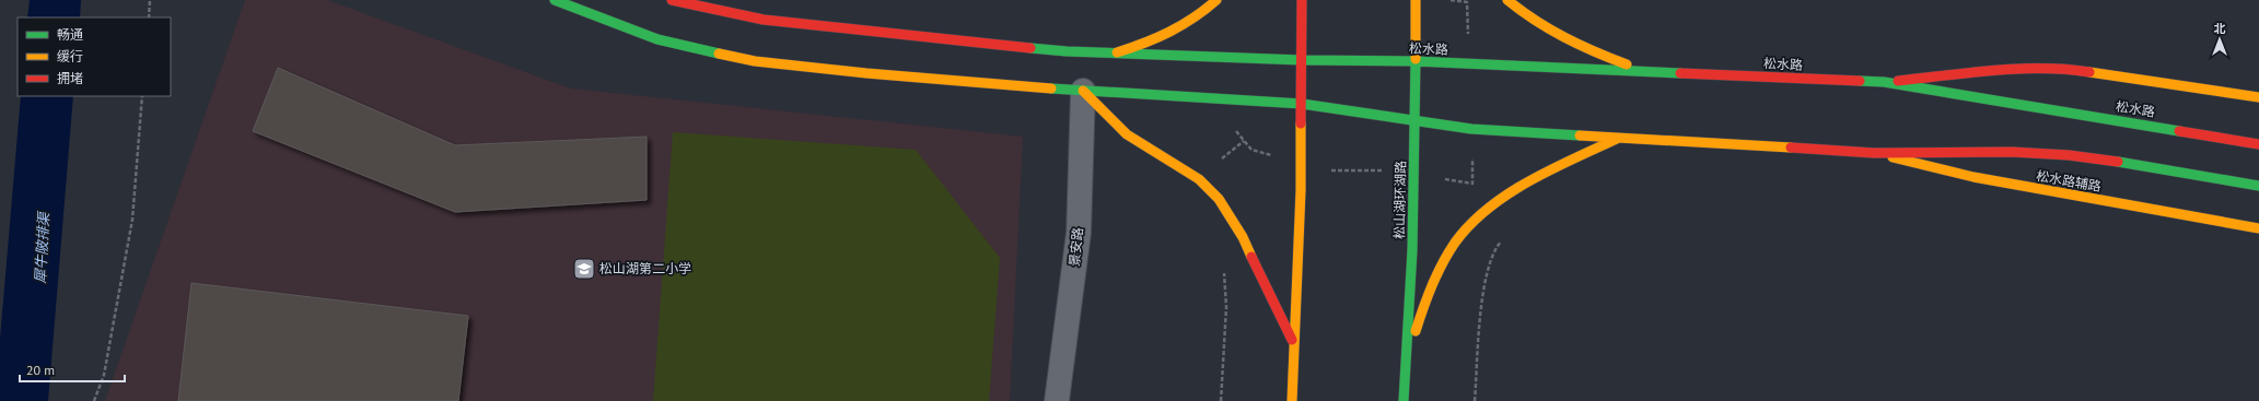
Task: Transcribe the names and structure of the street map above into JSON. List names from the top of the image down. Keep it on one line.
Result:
{"streets":{"main road":["松水路","松水路辅路","松山湖环湖路"],"street":["景安路"]},"crossings":[["松水路","松山湖环湖路"]],"water":["犀牛陂排渠"],"places":{"school or university":["松山湖第二小学"]},"legend":["畅通","缓行","拥堵"],"scale_bar":"20 m","north":"top"}
